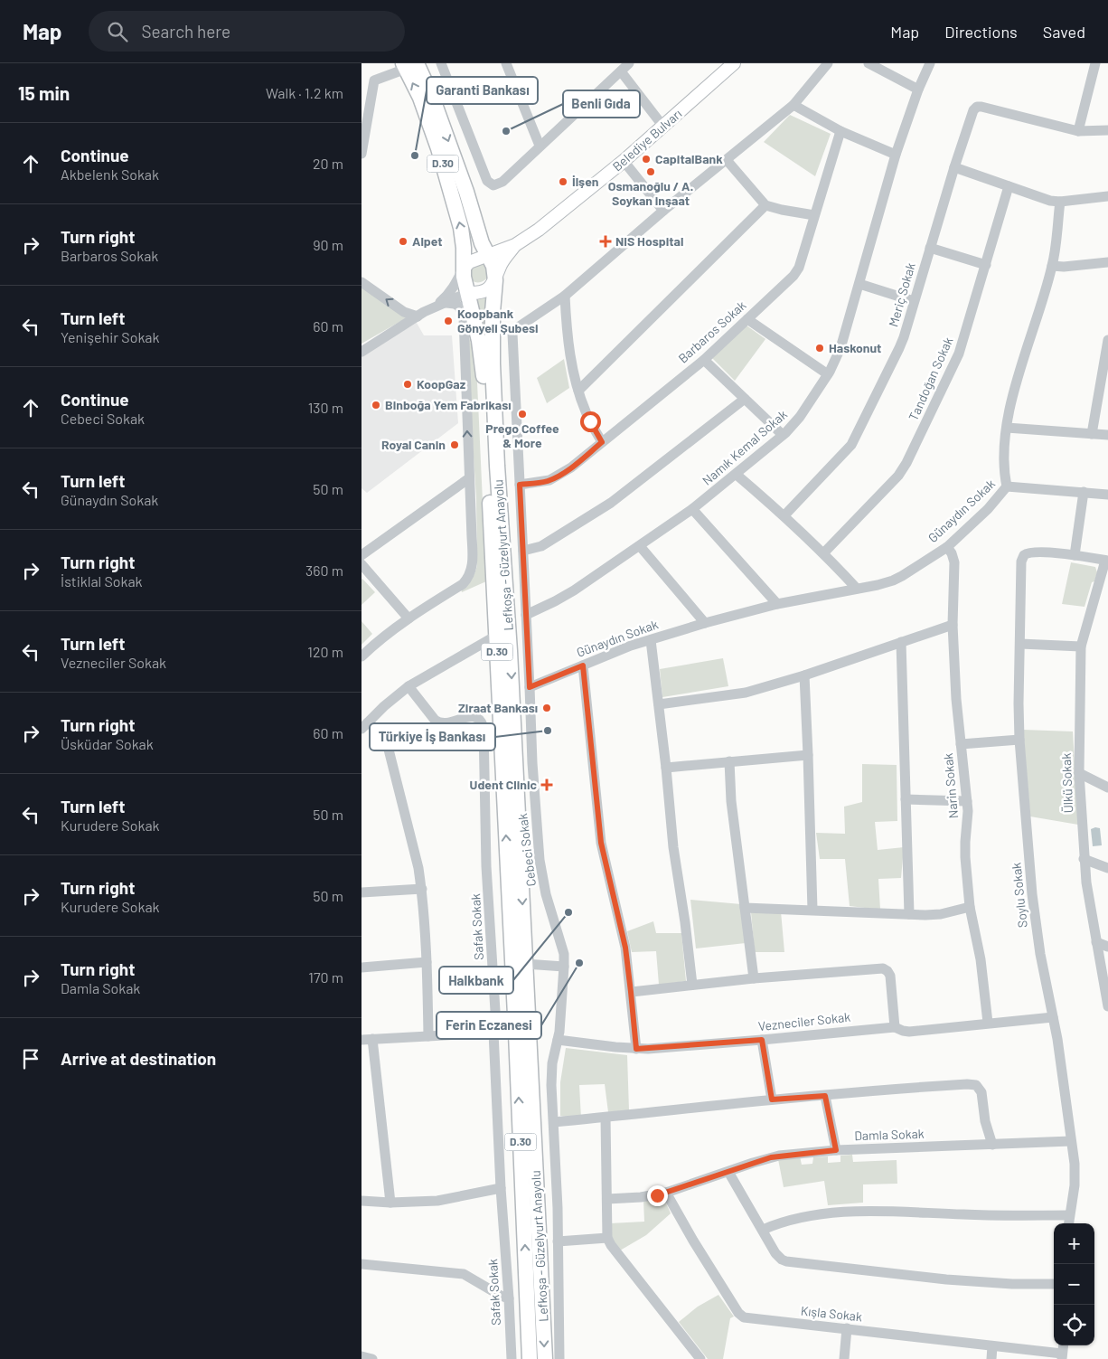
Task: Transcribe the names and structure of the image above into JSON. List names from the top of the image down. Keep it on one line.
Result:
{"streets":{"highway":["D.30","Lefkoşa - Güzelyurt Anayolu"],"main road":["Belediye Bulvarı"],"street":["Meriç Sokak","Barbaros Sokak","Tandoğan Sokak","Namık Kemal Sokak","Günaydın Sokak","Ülkü Sokak","Narin Sokak","Cebeci Sokak","Soylu Sokak","Safak Sokak","Vezneciler Sokak","Damla Sokak","Kışla Sokak"]},"crossings":[["Belediye Bulvarı","Lefkoşa - Güzelyurt Anayolu"],["Barbaros Sokak","Cebeci Sokak"],["Namık Kemal Sokak","Cebeci Sokak"],["Günaydın Sokak","Narin Sokak"],["Günaydın Sokak","Cebeci Sokak"],["Narin Sokak","Vezneciler Sokak"],["Cebeci Sokak","Vezneciler Sokak"],["Soylu Sokak","Vezneciler Sokak"],["Soylu Sokak","Damla Sokak"],["Damla Sokak","Kışla Sokak"]],"places":{"other":["Benli Gıda","Garanti Bankası","CapitalBank","Osmanoğlu / A. Soykan inşaat","İlşen","Alpet","Koopbank Gönyeli Şubesi","Haskonut","KoopGaz","Binboğa Yem Fabrikası","Prego Coffee & More","Royal Canin","Ziraat Bankası","Türkiye İş Bankası","Halkbank","Ferin Eczanesi"],"health":["NIS Hospital","Udent Clinic"]},"page":{"header":"Map","search":"Search here","nav":["Map","Directions","Saved"],"heading":["15 min","Walk · 1.2 km"],"list":[["Continue","Akbelenk Sokak","20 m"],["Turn right","Barbaros Sokak","90 m"],["Turn left","Yenişehir Sokak","60 m"],["Continue","Cebeci Sokak","130 m"],["Turn left","Günaydın Sokak","50 m"],["Turn right","İstiklal Sokak","360 m"],["Turn left","Vezneciler Sokak","120 m"],["Turn right","Üsküdar Sokak","60 m"],["Turn left","Kurudere Sokak","50 m"],["Turn right","Kurudere Sokak","50 m"],["Turn right","Damla Sokak","170 m"],"Arrive at destination"],"map_buttons":["+","−"]}}
